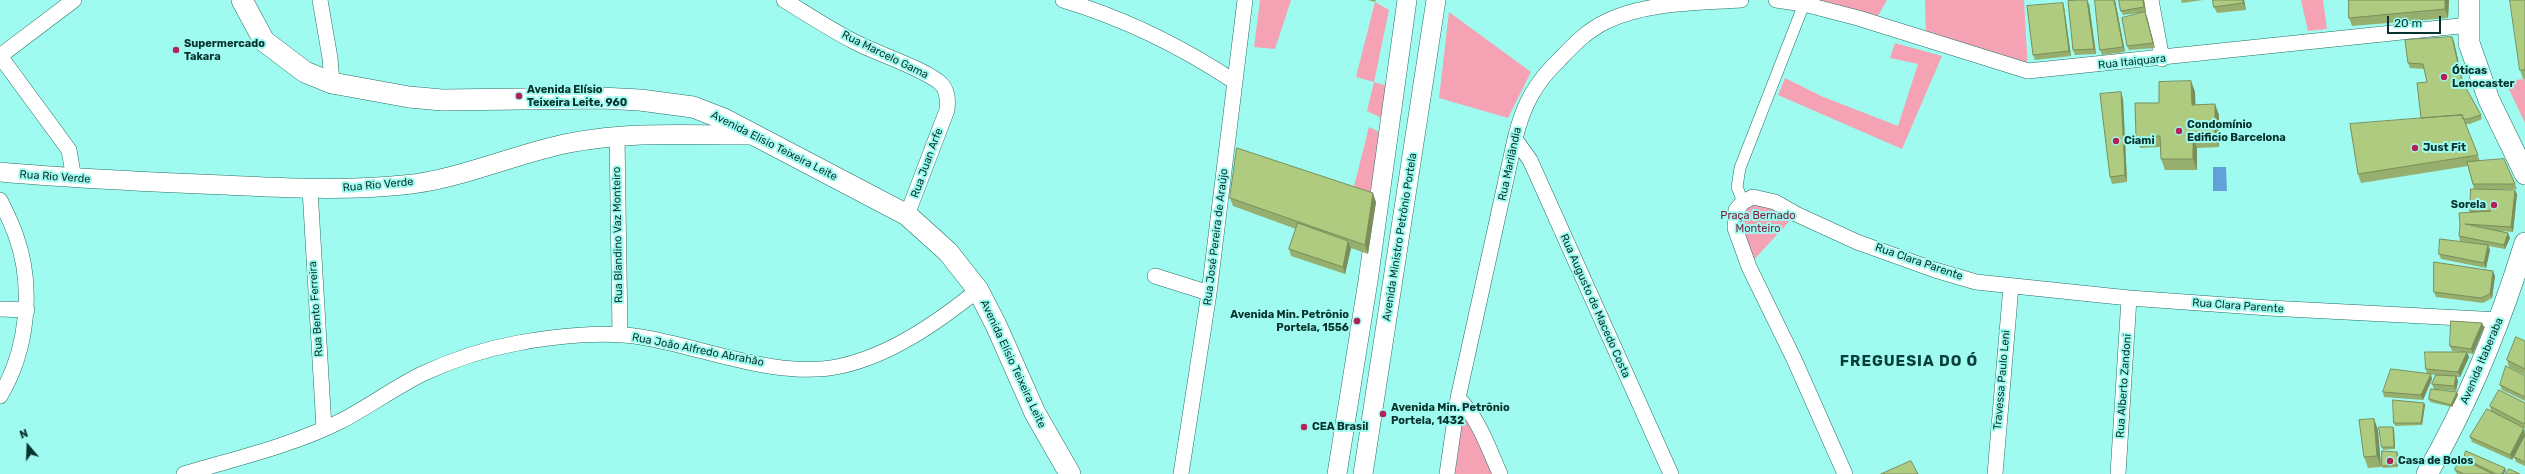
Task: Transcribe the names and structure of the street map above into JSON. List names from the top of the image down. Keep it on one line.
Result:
{"streets":{"main road":["Avenida Elísio Teixeira Leite","Avenida Itaberaba"],"street":["Rua Marcelo Gama","Rua Itaiquara","Rua Juan Arfe","Rua Marilândia","Rua Rio Verde","Rua Blandino Vaz Monteiro","Rua José Pereira de Araújo","Avenida Ministro Petrônio Portela","Rua Clara Parente","Rua Augusto de Macedo Costa","Rua Bento Ferreira","Rua João Alfredo Abrahão","Travessa Paulo Leni","Rua Alberto Zandoni"]},"crossings":[["Rua Marcelo Gama","Rua Juan Arfe"],["Avenida Elísio Teixeira Leite","Rua Juan Arfe"],["Avenida Elísio Teixeira Leite","Rua Rio Verde"],["Avenida Elísio Teixeira Leite","Rua João Alfredo Abrahão"],["Rua Marilândia","Rua Augusto de Macedo Costa"],["Rua Rio Verde","Rua Blandino Vaz Monteiro"],["Rua Rio Verde","Rua Bento Ferreira"],["Rua Blandino Vaz Monteiro","Rua João Alfredo Abrahão"],["Rua Clara Parente","Avenida Itaberaba"],["Rua Clara Parente","Travessa Paulo Leni"],["Rua Clara Parente","Rua Alberto Zandoni"],["Rua Bento Ferreira","Rua João Alfredo Abrahão"]],"districts":["FREGUESIA DO Ó"],"parks":["Praça Bernado Monteiro"],"places":["Supermercado Takara","Óticas Lenocaster","Avenida Elísio Teixeira Leite, 960","Condomínio Edificio Barcelona","Ciami","Just Fit","Sorela","Avenida Min. Petrônio Portela, 1556","Avenida Min. Petrônio Portela, 1432","CEA Brasil","Casa de Bolos"],"scale_bar":"20 m","north":"top"}
